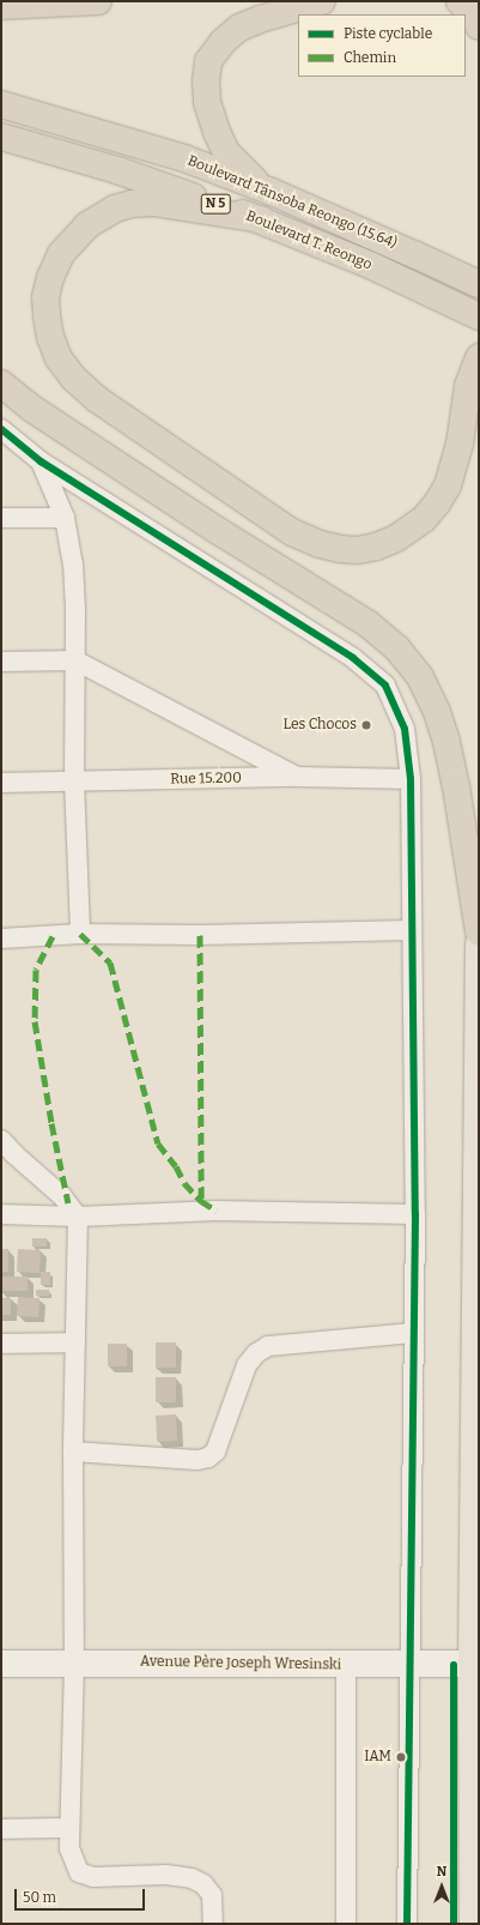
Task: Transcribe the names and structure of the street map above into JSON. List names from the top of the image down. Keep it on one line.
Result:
{"streets":{"highway":["Boulevard Tânsoba Reongo (15.64)","N 5","Boulevard T. Reongo"],"street":["Rue 15.200","Avenue Père Joseph Wresinski"]},"places":["Les Chocos","IAM"],"legend":["Piste cyclable","Chemin"],"scale_bar":"50 m","north":"top"}
